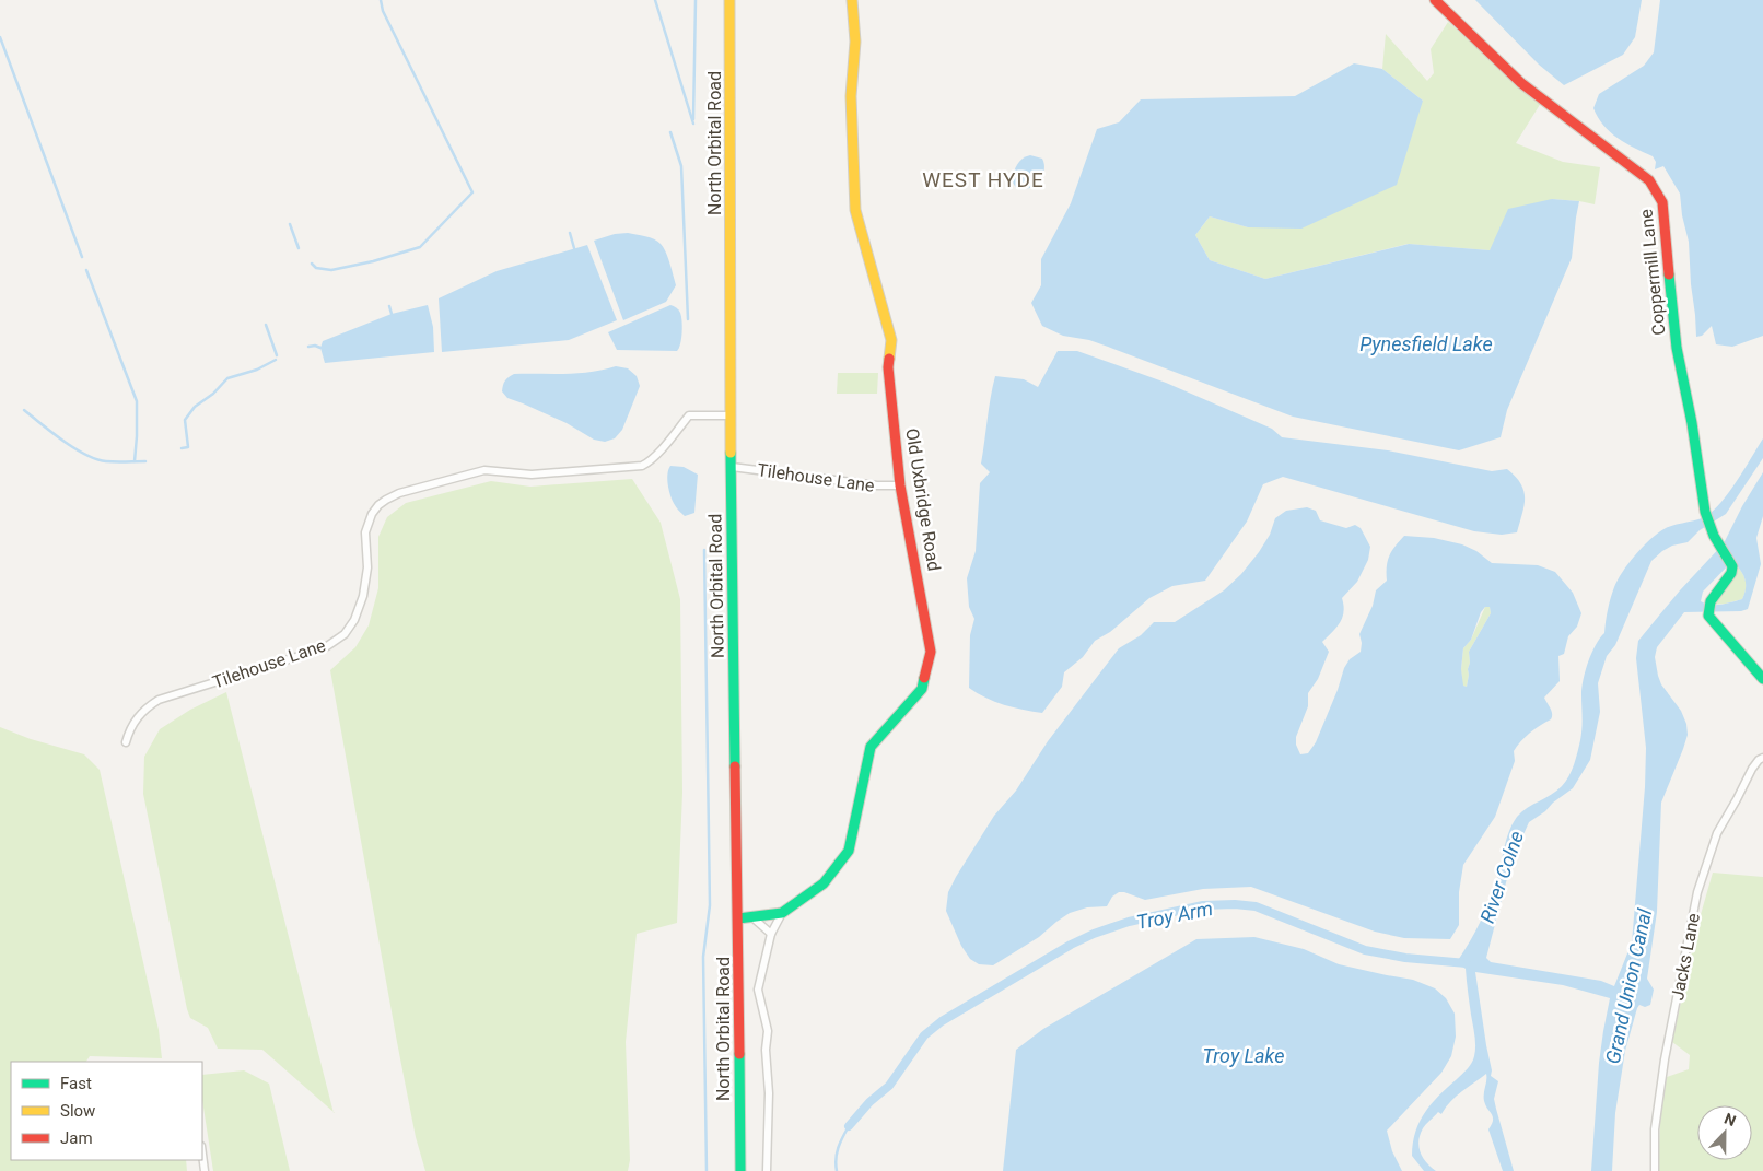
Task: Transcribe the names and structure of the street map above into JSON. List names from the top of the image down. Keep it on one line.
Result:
{"streets":{"street":["North Orbital Road","Coppermill Lane","Tilehouse Lane","Old Uxbridge Road","Jacks Lane"]},"crossings":[["North Orbital Road","Tilehouse Lane"],["North Orbital Road","Old Uxbridge Road"],["Tilehouse Lane","Old Uxbridge Road"]],"districts":["WEST HYDE"],"water":["Pynesfield Lake","River Colne","Troy Arm","Grand Union Canal","Troy Lake"],"legend":["Fast","Slow","Jam"],"north":"top"}
